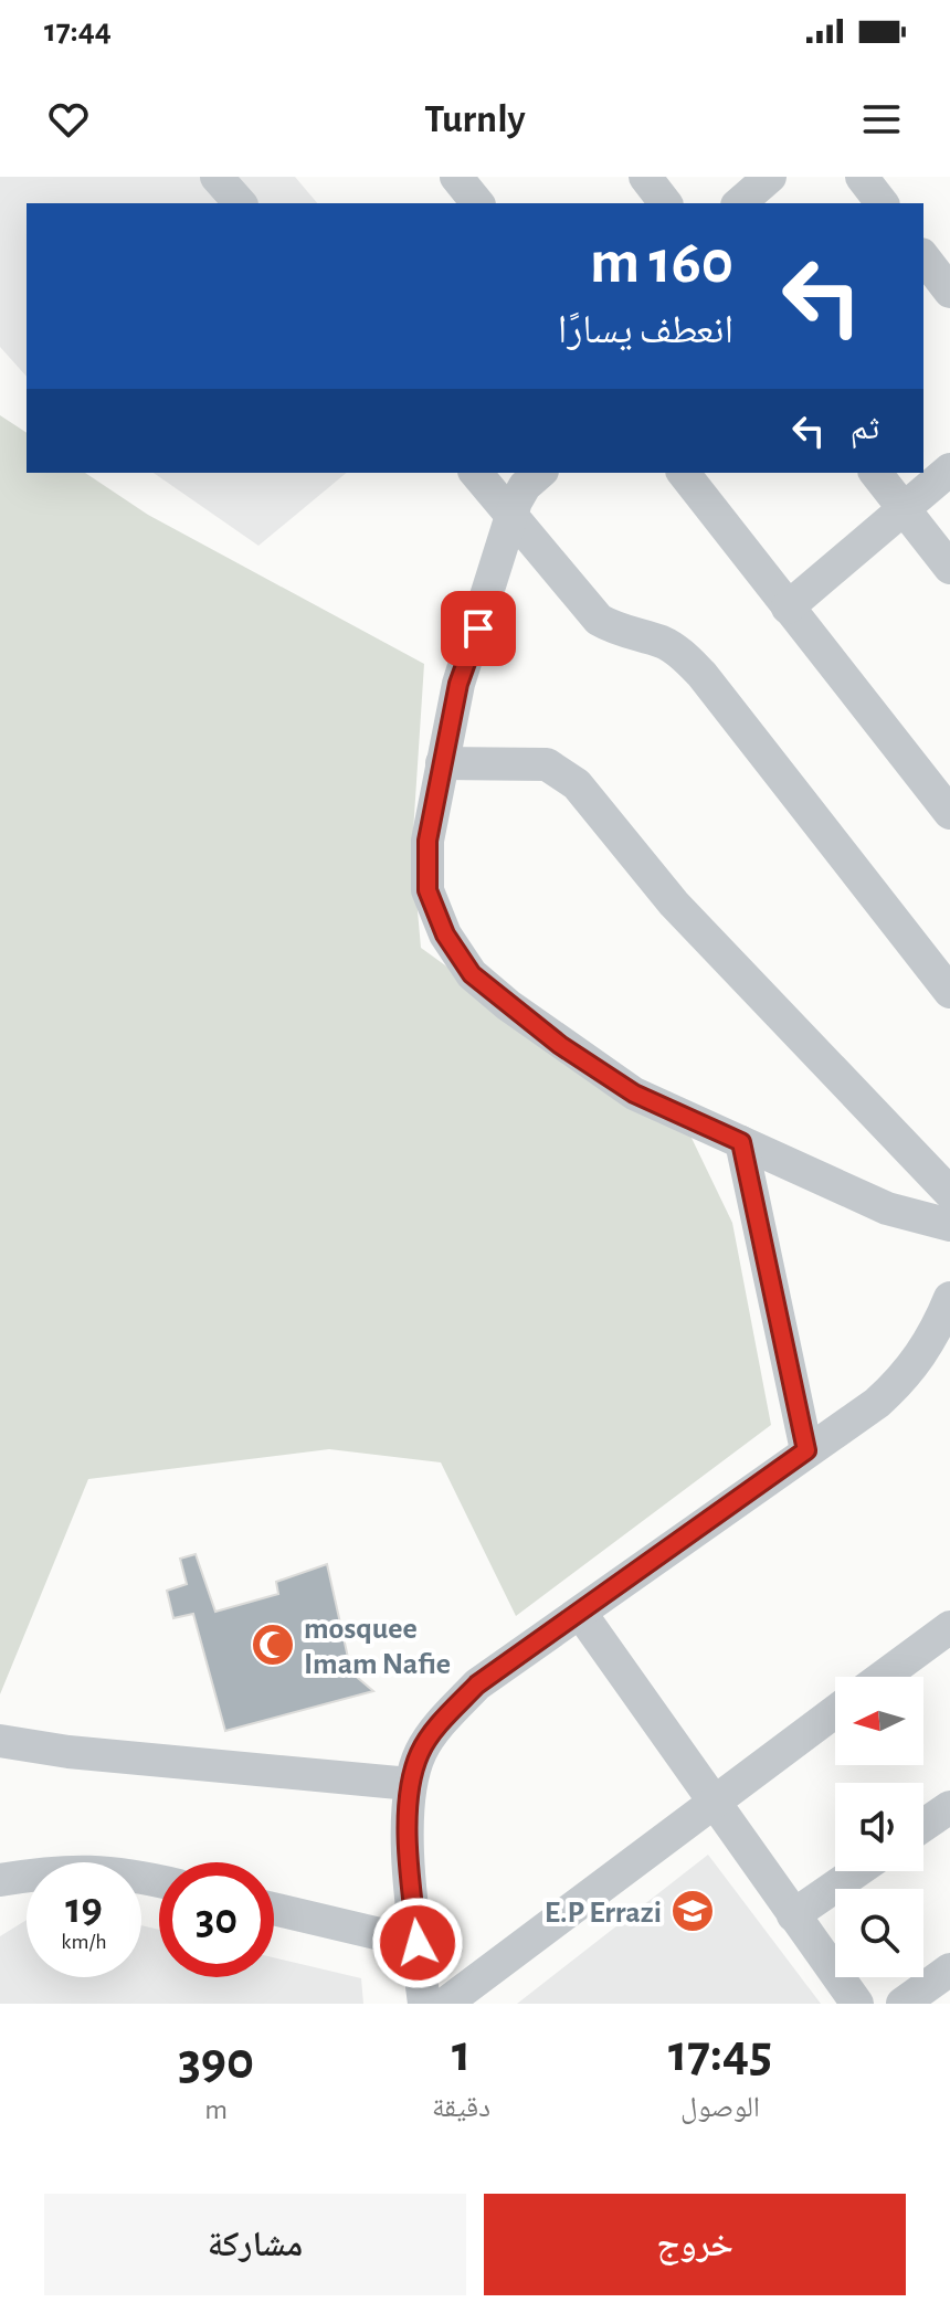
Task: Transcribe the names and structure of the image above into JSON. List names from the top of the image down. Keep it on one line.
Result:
{"places":{"mosque":["mosquee Imam Nafie"],"school or university":["E.P Errazi"]},"north":"left","page":{"status":"17:44","header":"Turnly","turn":["160 m","انعطف يسارًا"],"then":"ثم","speed":"19 km/h","limit":"30","eta":["17:45","الوصول","1","دقيقة","390","m"],"buttons":["خروج","مشاركة"]}}
